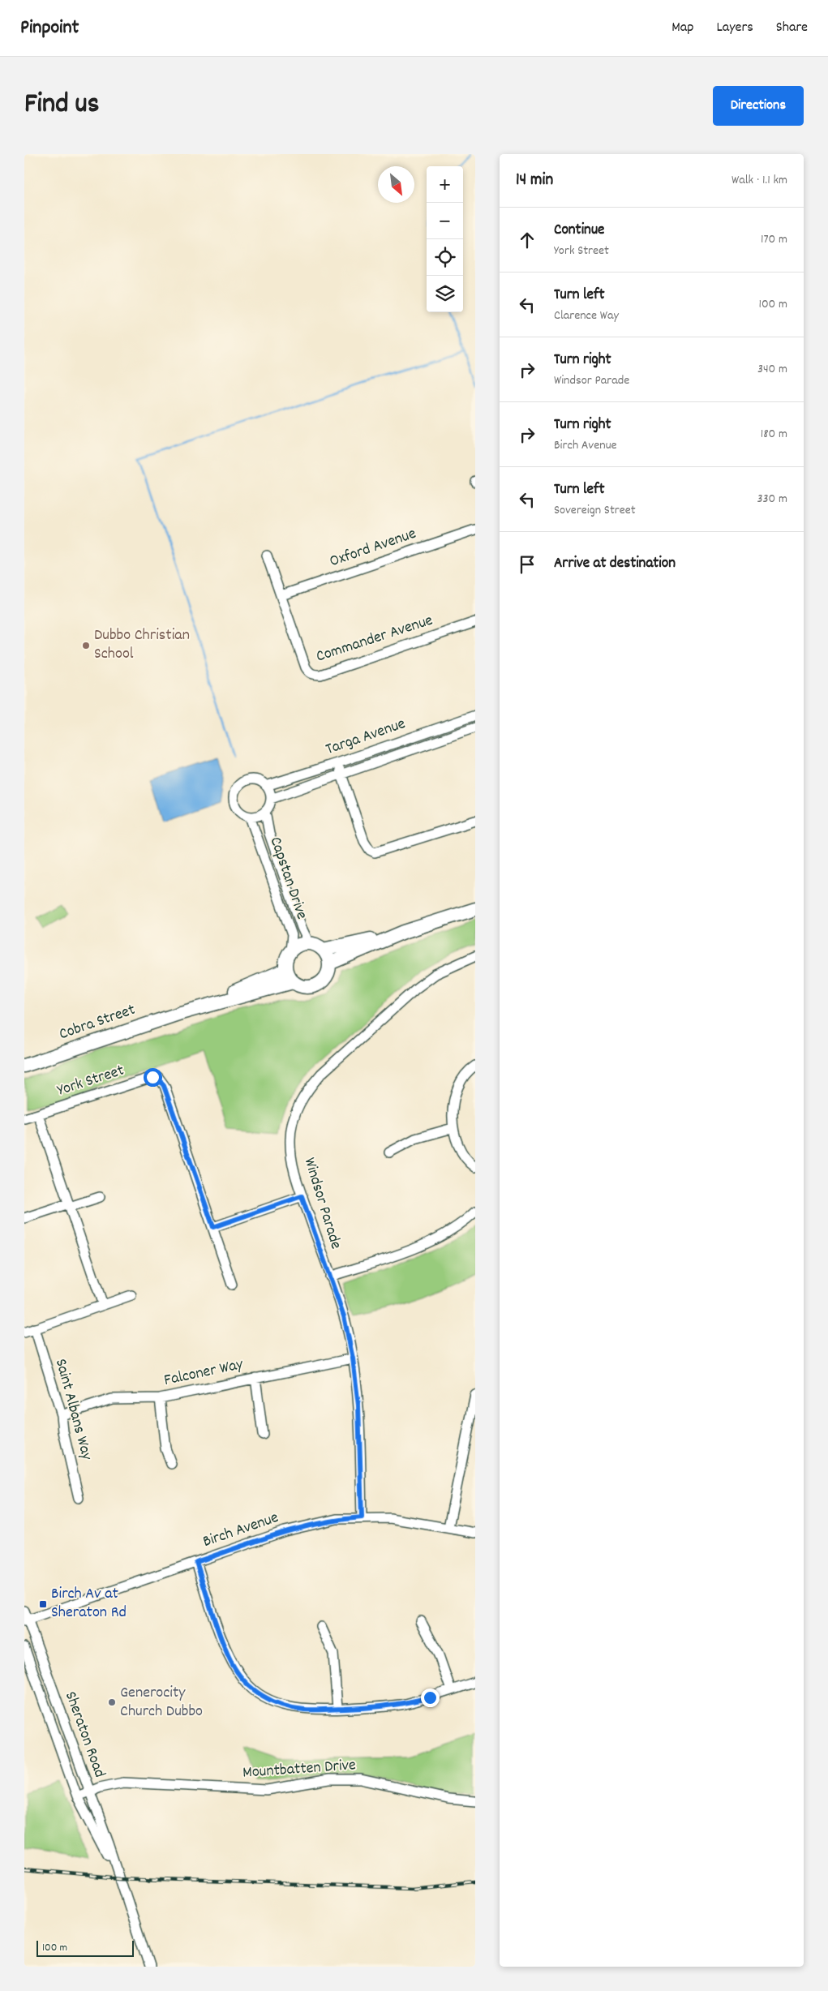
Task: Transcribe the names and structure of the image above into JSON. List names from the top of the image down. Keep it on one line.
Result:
{"streets":{"highway":["Cobra Street"],"street":["Oxford Avenue","Commander Avenue","Targa Avenue","Capstan Drive","York Street","Windsor Parade","Falconer Way","Saint Albans Way","Birch Avenue","Sheraton Road","Mountbatten Drive"]},"crossings":[["Oxford Avenue","Commander Avenue"],["Targa Avenue","Capstan Drive"],["Capstan Drive","Cobra Street"],["Windsor Parade","Falconer Way"],["Windsor Parade","Birch Avenue"],["Falconer Way","Saint Albans Way"],["Birch Avenue","Sheraton Road"],["Sheraton Road","Mountbatten Drive"]],"places":{"other":["Dubbo Christian School","Generocity Church Dubbo"],"transit":["Birch Av at Sheraton Rd"]},"scale_bar":"100 m","north":"bottom right","page":{"header":"Pinpoint","nav":["Map","Layers","Share"],"title":"Find us","buttons":"Directions","heading":["14 min","Walk · 1.1 km"],"map_buttons":["+","−"],"list":[["Continue","York Street","170 m"],["Turn left","Clarence Way","100 m"],["Turn right","Windsor Parade","340 m"],["Turn right","Birch Avenue","180 m"],["Turn left","Sovereign Street","330 m"],"Arrive at destination"],"scale":"100 m"}}
